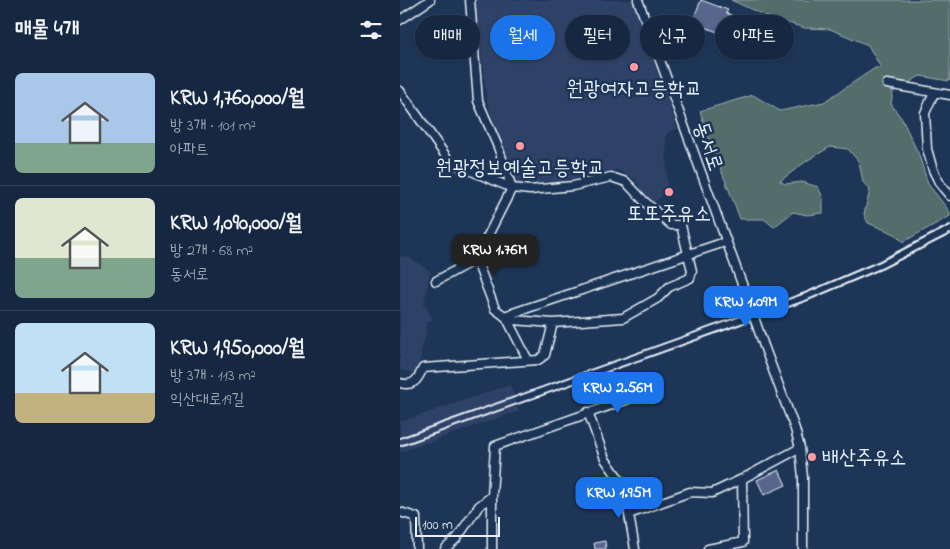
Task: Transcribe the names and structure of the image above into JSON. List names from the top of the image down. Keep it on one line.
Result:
{"streets":{"street":["동서로"]},"places":["원광여자고등학교","원광정보예술고등학교","또또주유소","배산주유소"],"scale_bar":"100 m","page":{"heading":"매물 4개","chip":["매매","월세","필터","신규","아파트"],"list":[{"name":"KRW 1,760,000/월","note":"방 3개 · 101 m² · 아파트"},{"name":"KRW 1,090,000/월","note":"방 2개 · 68 m² · 동서로"},{"name":"KRW 1,950,000/월","note":"방 3개 · 113 m² · 익산대로19길"}],"price":["KRW 1.76M","KRW 1.09M","KRW 2.56M","KRW 1.95M"],"scale":"100 m"}}
